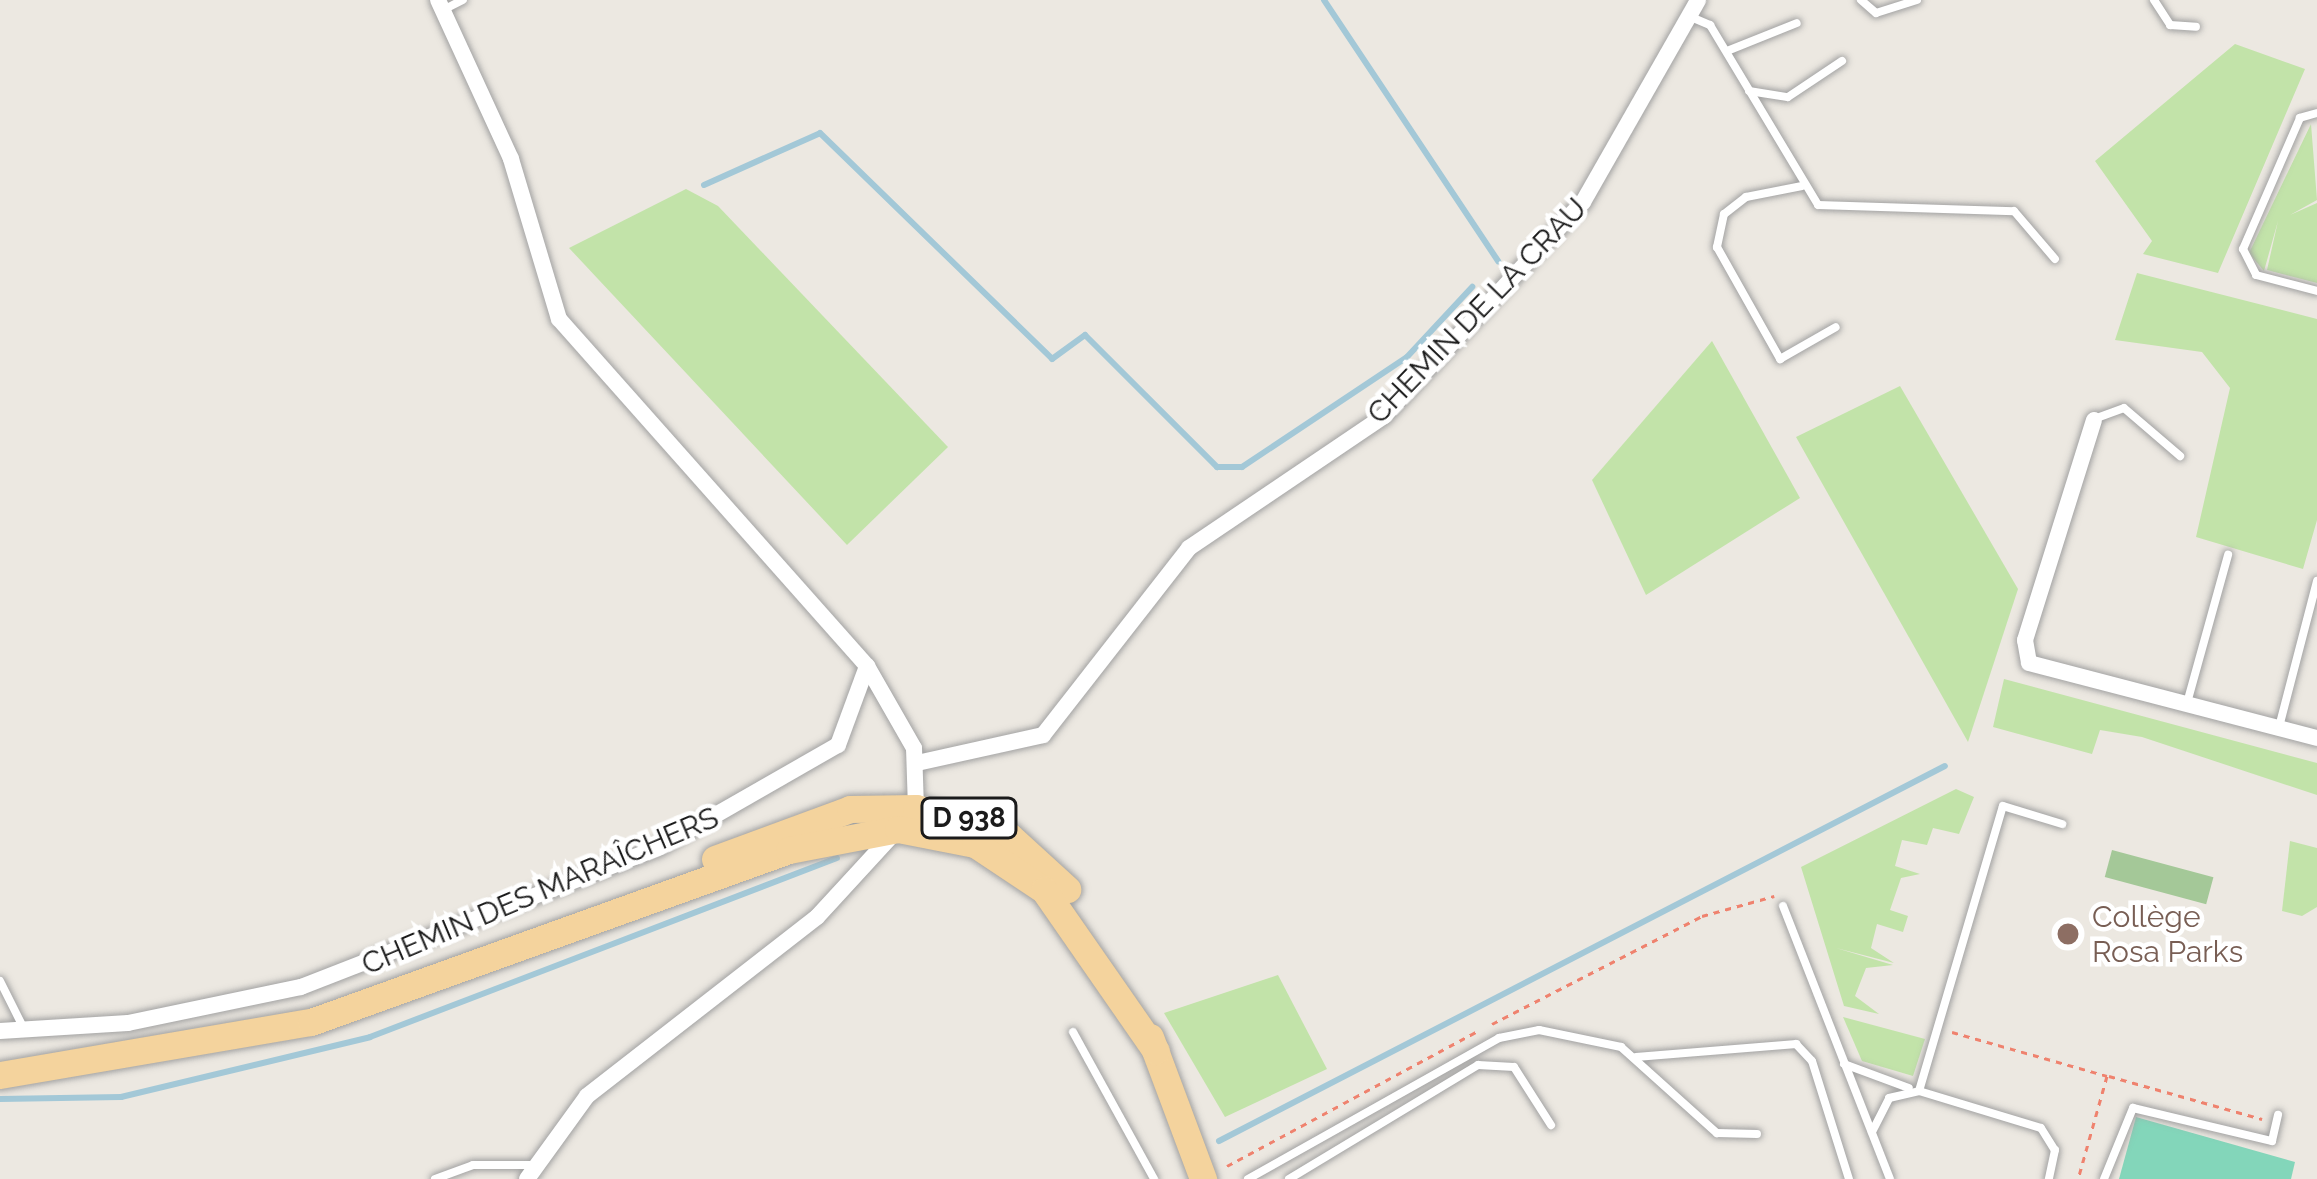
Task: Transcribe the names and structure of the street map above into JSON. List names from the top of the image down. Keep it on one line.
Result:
{"streets":{"main road":["D 938"],"street":["CHEMIN DE LA CRAU","CHEMIN DES MARAÎCHERS"]},"places":["Collège Rosa Parks"]}
